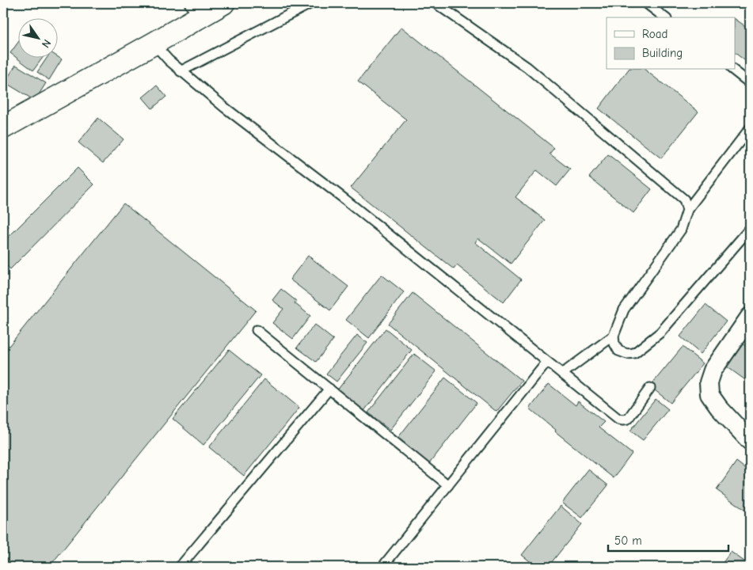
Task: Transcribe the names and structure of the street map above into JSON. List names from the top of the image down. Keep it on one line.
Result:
{"legend":["Road","Building"],"scale_bar":"50 m","north":"bottom right"}
